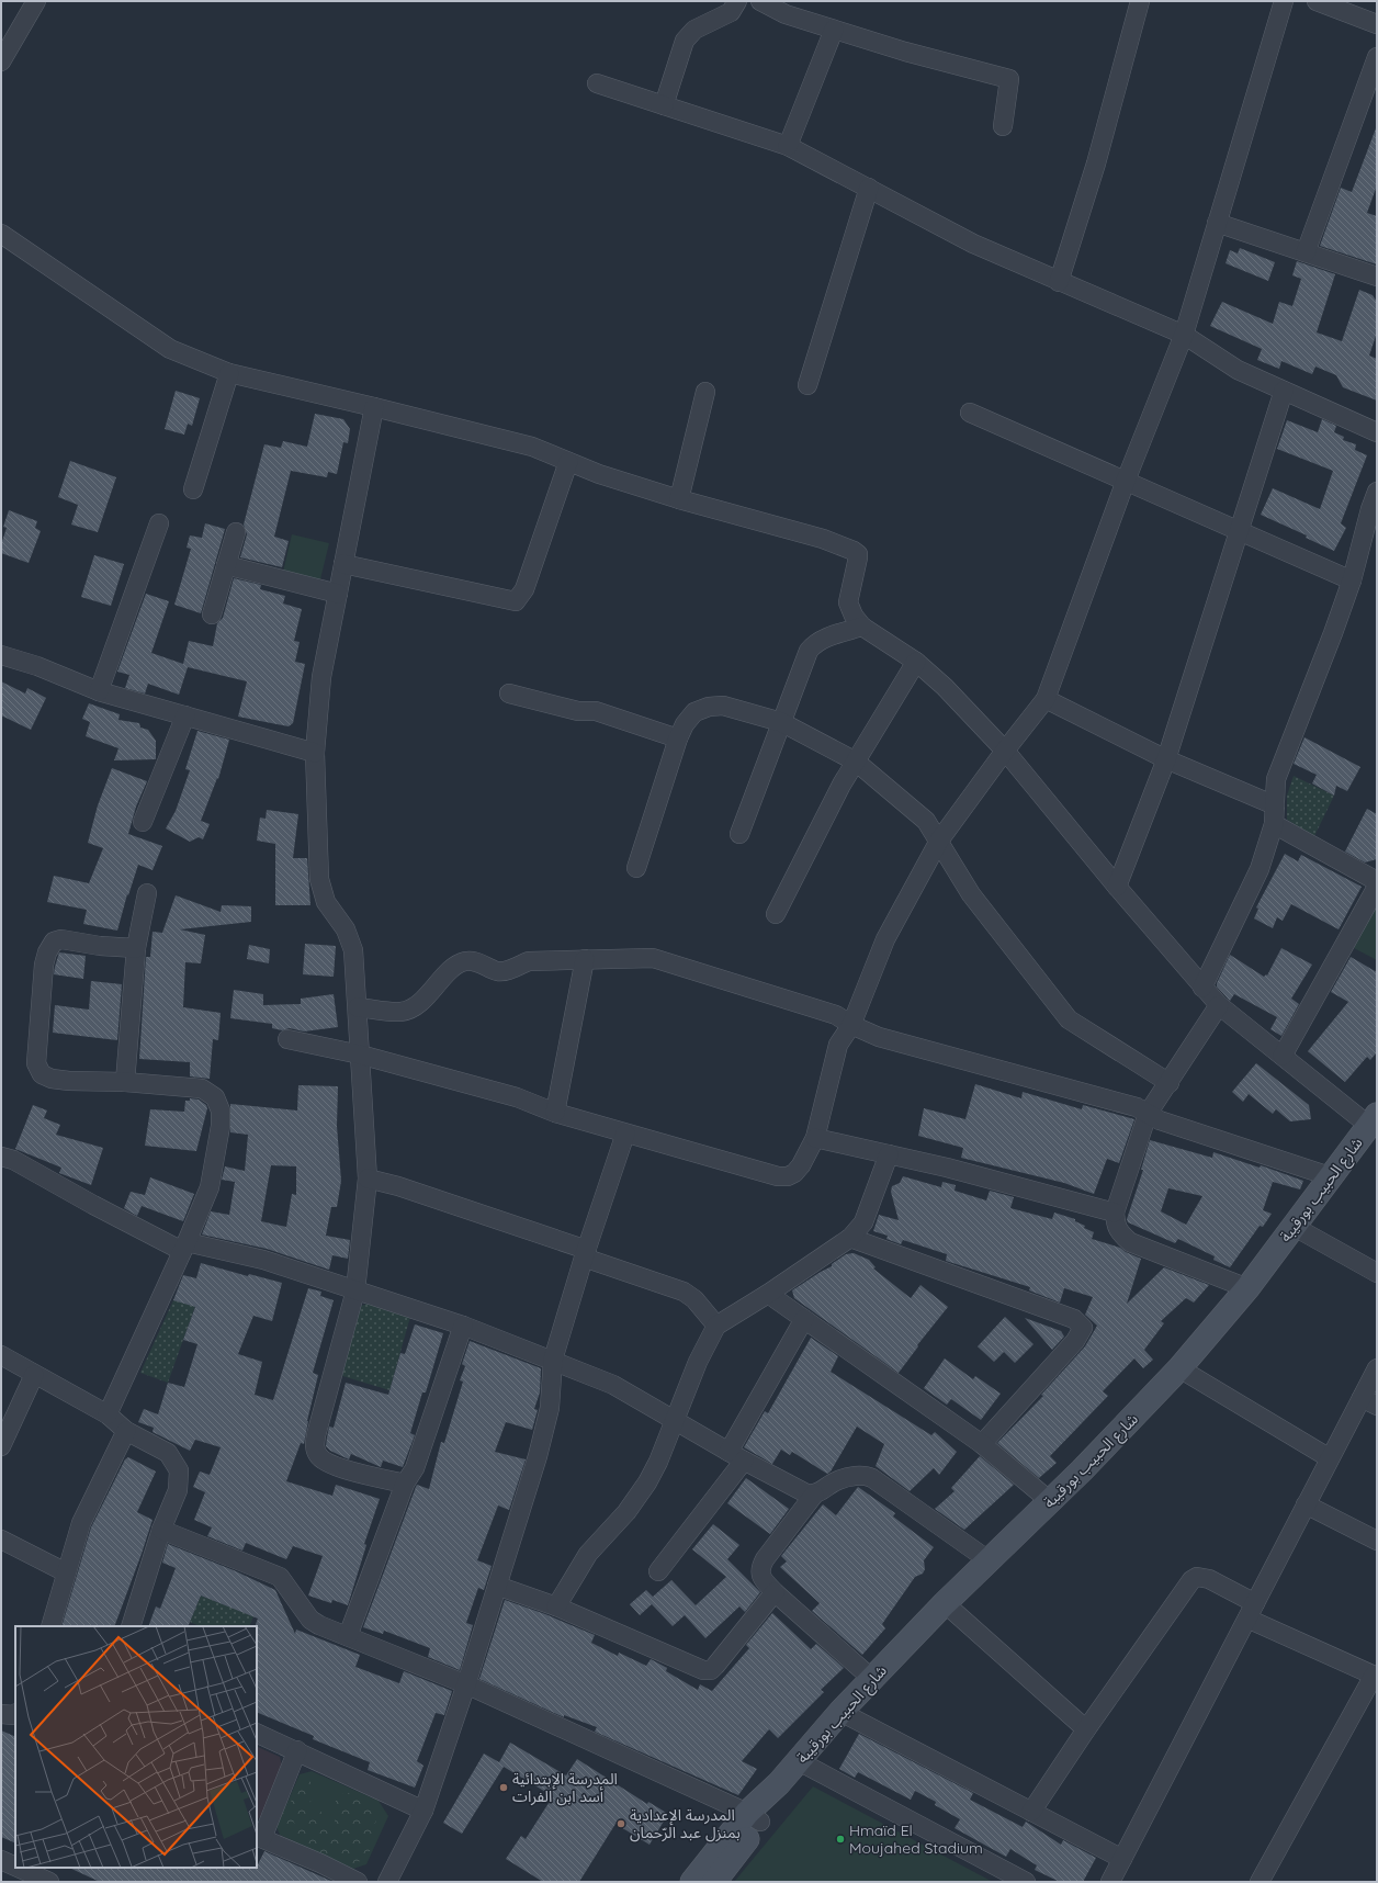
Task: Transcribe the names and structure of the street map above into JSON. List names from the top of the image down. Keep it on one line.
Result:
{"streets":{"street":["شارع الحبيب بورقيبة"]},"places":["المدرسة الإبتدائية أسد ابن الفرات","المدرسة الإعدادية بمنزل عبد الرّحمان","Hmaïd El Moujahed Stadium"]}
